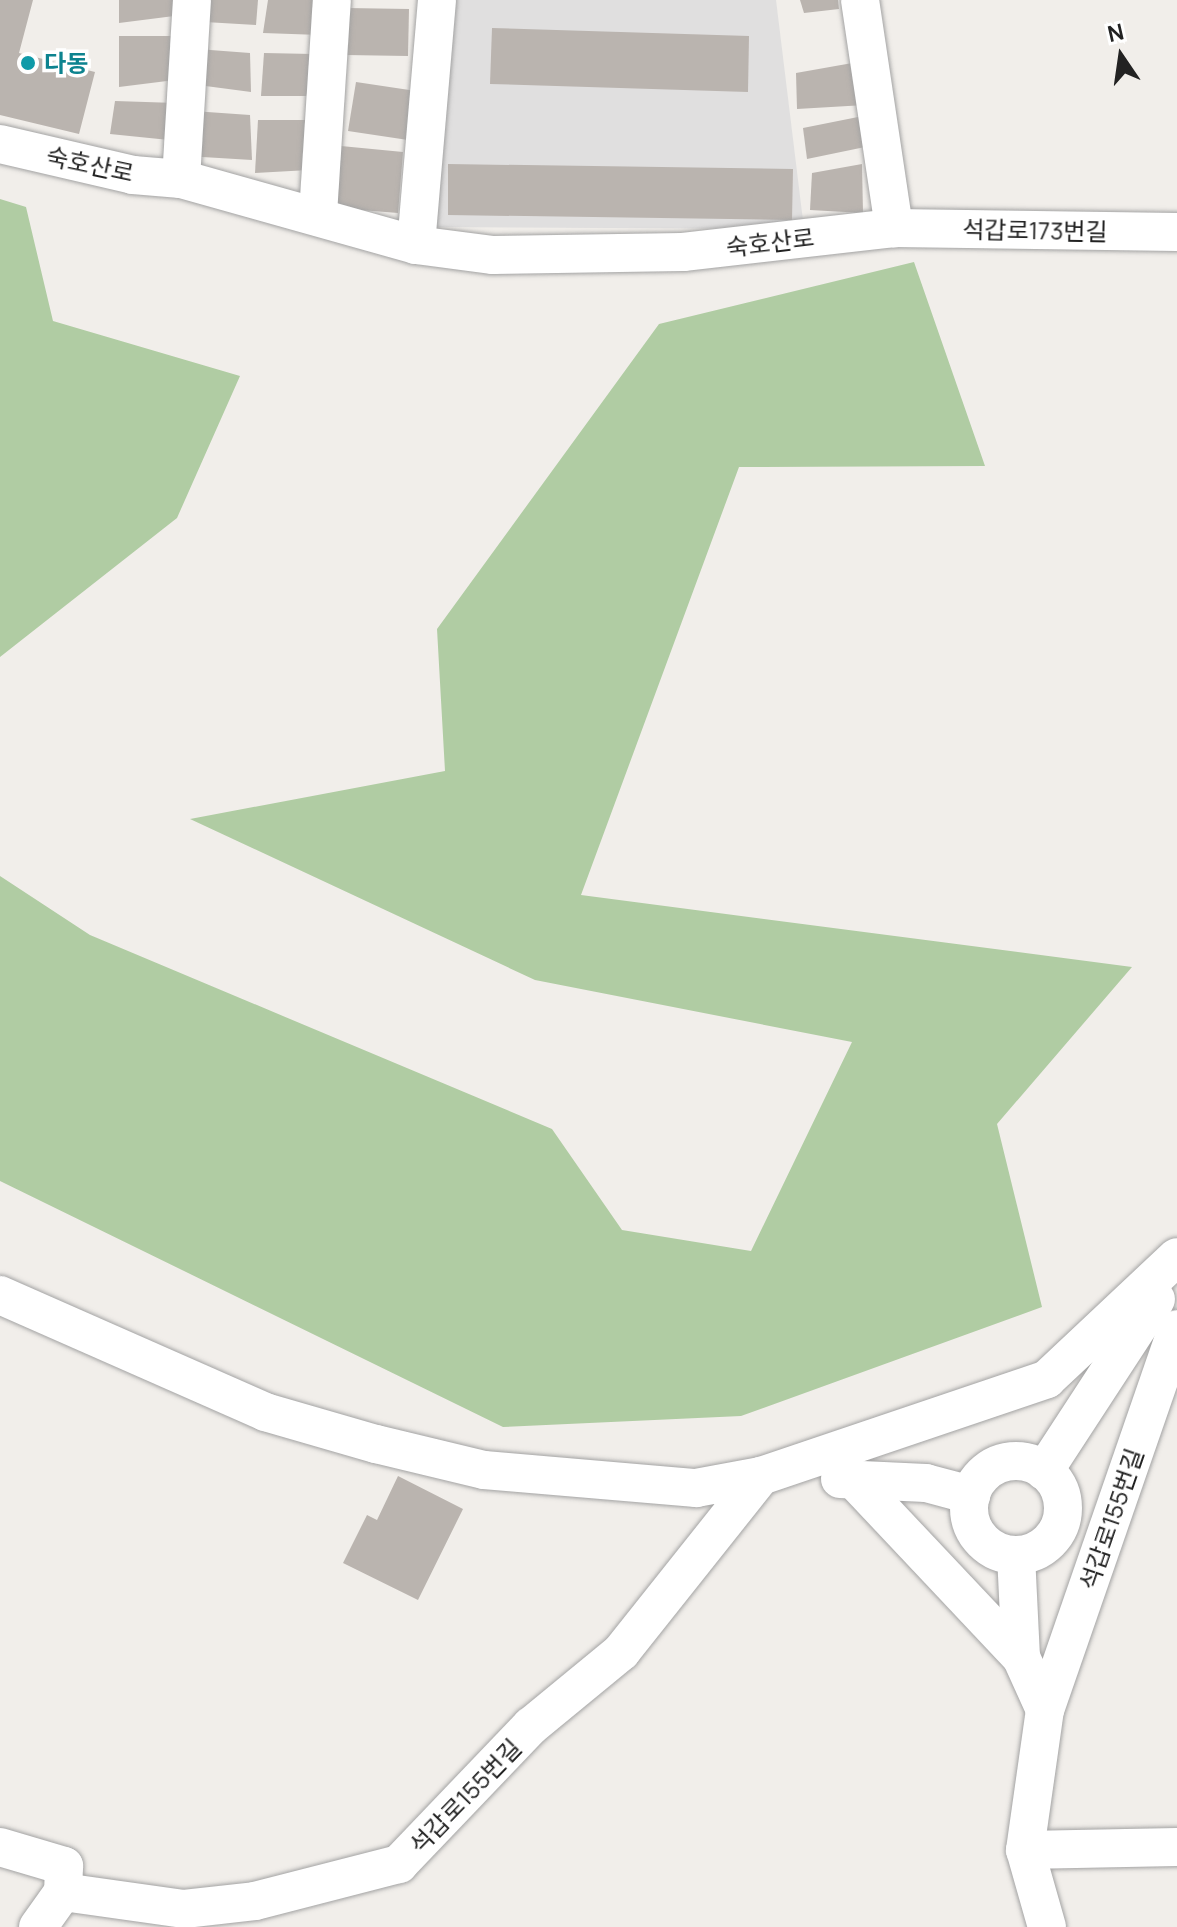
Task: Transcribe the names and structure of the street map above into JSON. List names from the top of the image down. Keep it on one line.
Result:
{"streets":{"street":["숙호산로","석갑로173번길","석갑로155번길"]},"crossings":[["숙호산로","석갑로173번길"]],"places":["다동"],"north":"top"}
